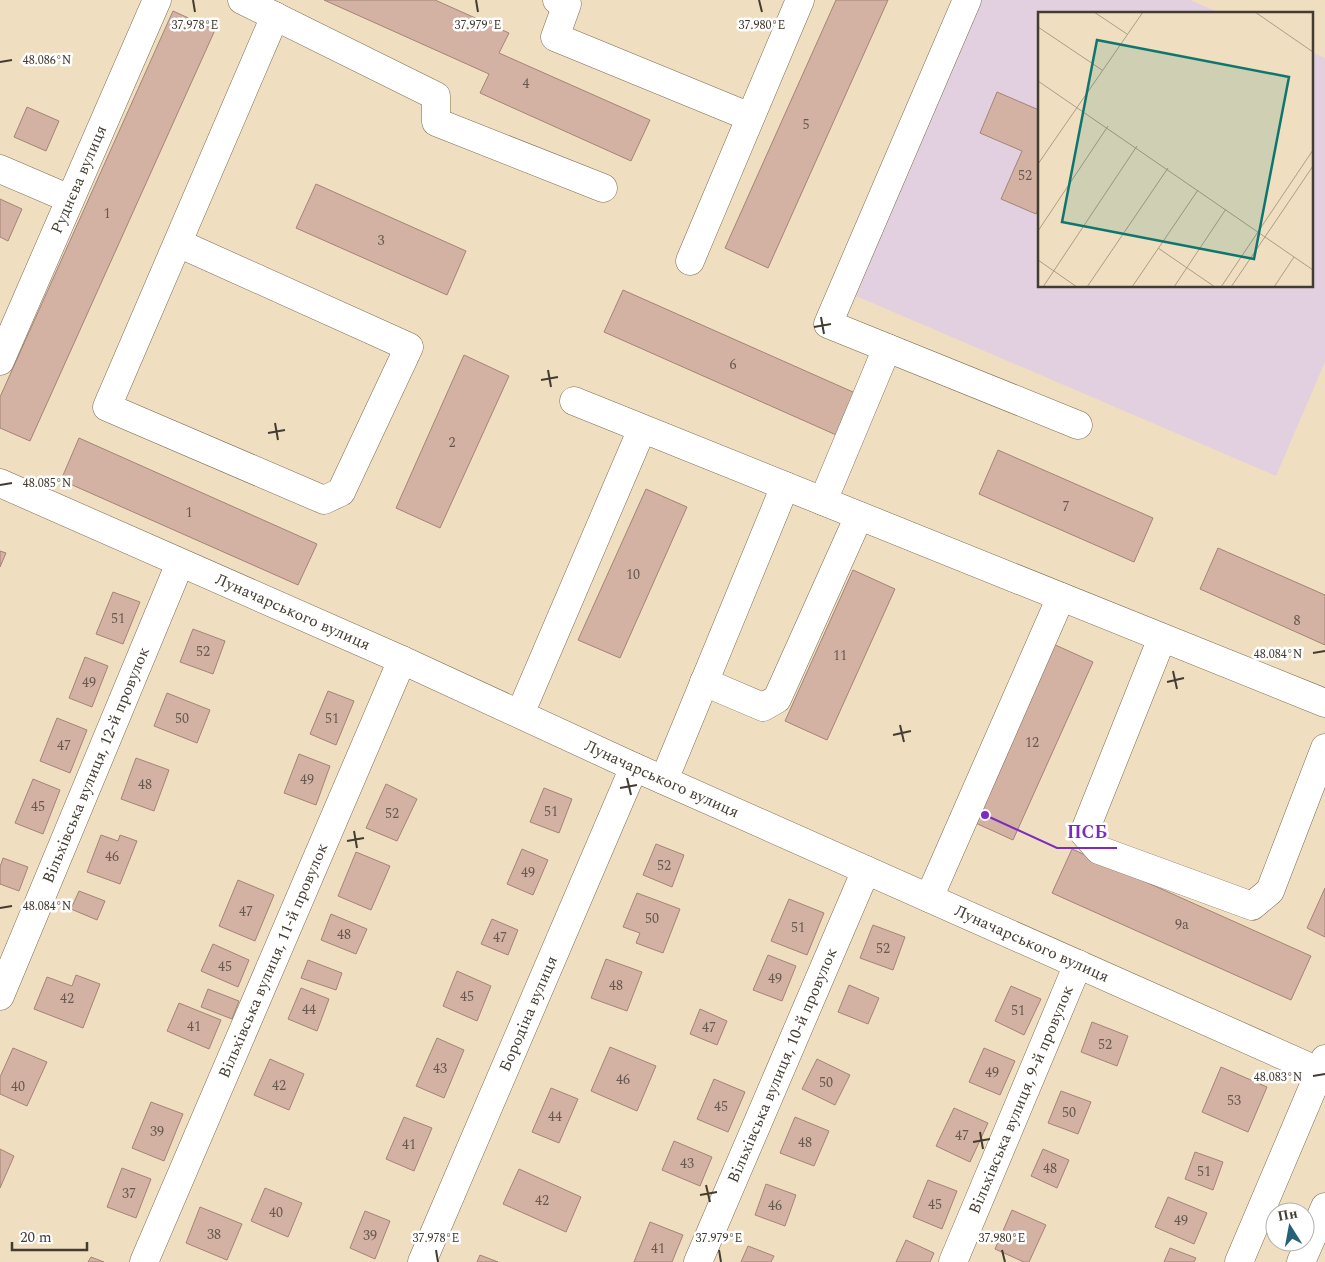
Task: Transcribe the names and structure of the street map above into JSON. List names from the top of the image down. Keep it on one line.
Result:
{"streets":{"street":["Руднєва вулиця","Луначарського вулиця","Вільхівська вулиця, 12-й провулок","Вільхівська вулиця, 11-й провулок","Бородіна вулиця","Вільхівська вулиця, 10-й провулок","Вільхівська вулиця, 9-й провулок"]},"crossings":[["Луначарського вулиця","Вільхівська вулиця, 12-й провулок"],["Луначарського вулиця","Вільхівська вулиця, 11-й провулок"],["Луначарського вулиця","Бородіна вулиця"],["Луначарського вулиця","Вільхівська вулиця, 10-й провулок"],["Луначарського вулиця","Вільхівська вулиця, 9-й провулок"]],"places":["ПСБ"],"house_numbers":["4","5","52","1","3","6","2","7","1","10","51","8","52","11","49","50","51","12","47","49","48","45","51","52","46","52","49","47","50","9а","51","48","47","52","45","49","48","45","42","44","51","41","47","52","43","49","46","50","42","40","53","45","50","44","39","47","48","41","43","48","51","37","42","45","46","40","49","38","39","41"],"scale_bar":"20 m","north":"top","coordinates":["37.978°E","37.979°E","37.980°E","48.086°N","48.085°N","48.084°N","48.083°N"]}
